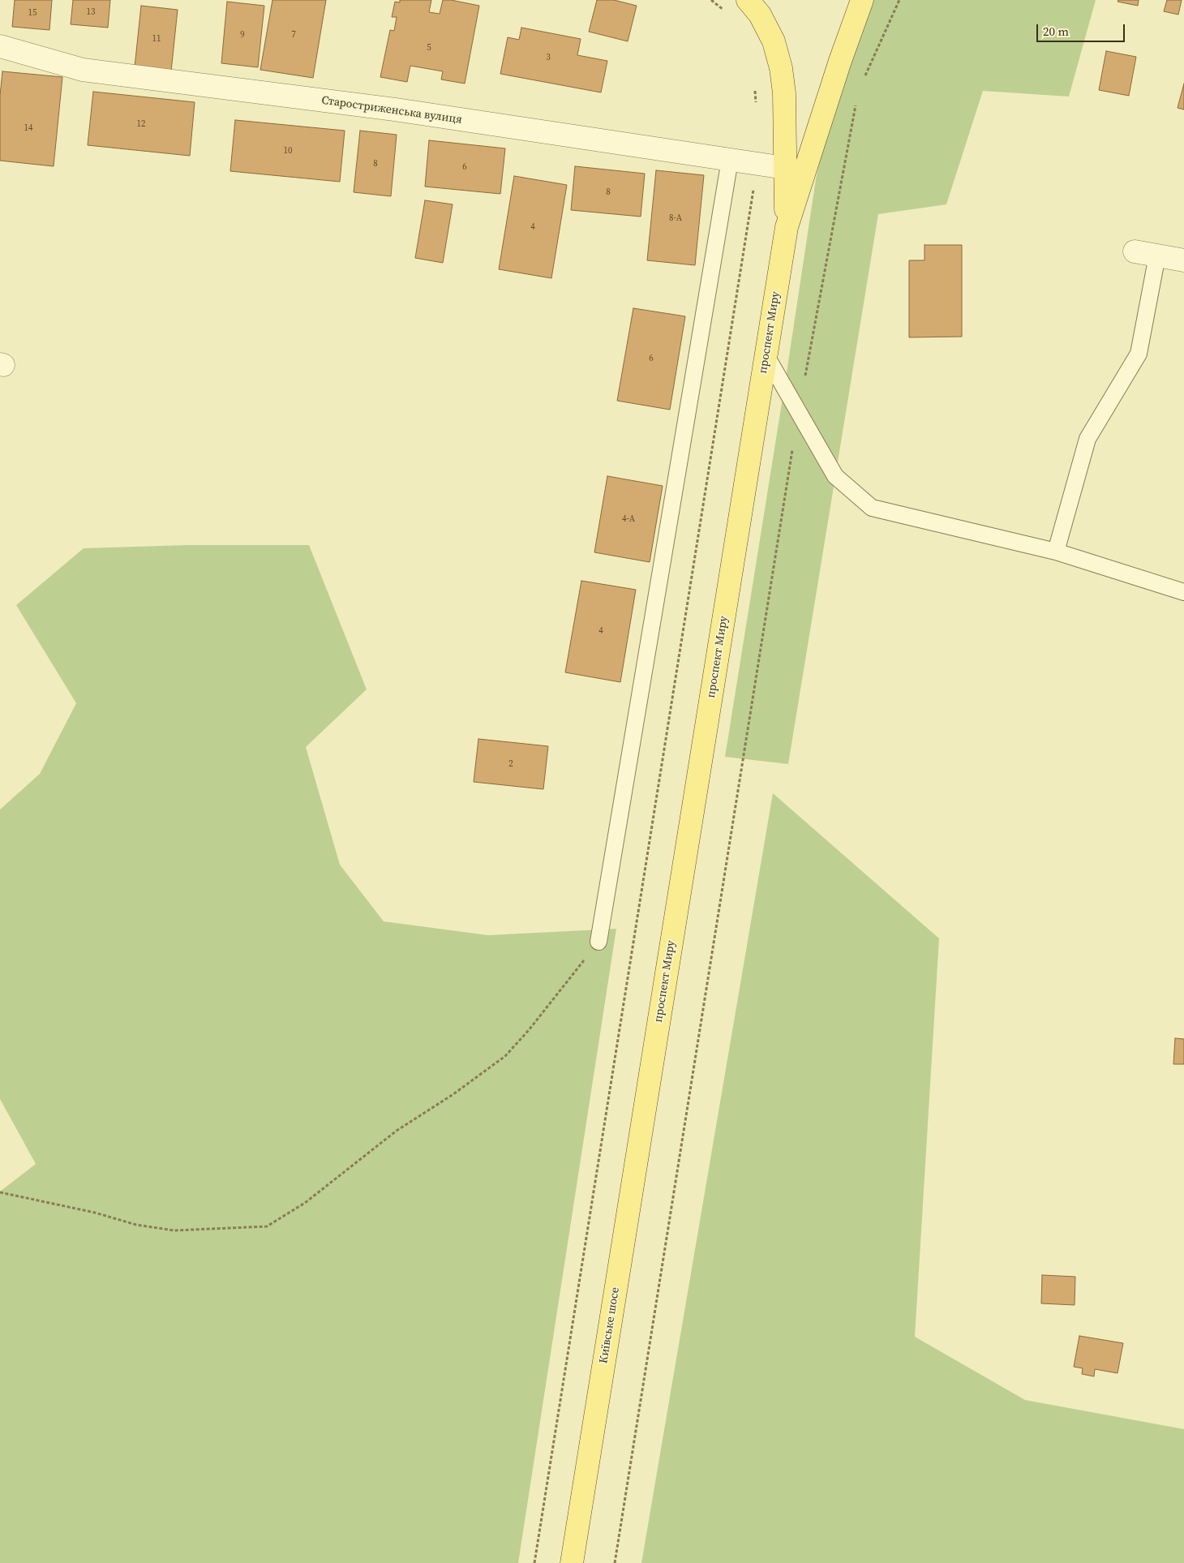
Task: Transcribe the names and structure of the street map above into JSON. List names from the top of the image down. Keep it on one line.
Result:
{"streets":{"main road":["проспект Миру","Київське шосе"],"street":["Старостриженська вулиця"]},"crossings":[["Старостриженська вулиця","проспект Миру"],["проспект Миру","Київське шосе"]],"house_numbers":["13","15","9","7","11","5","3","12","14","10","8","6","8","8-А","4","6","4-А","4","2"],"scale_bar":"20 m"}
